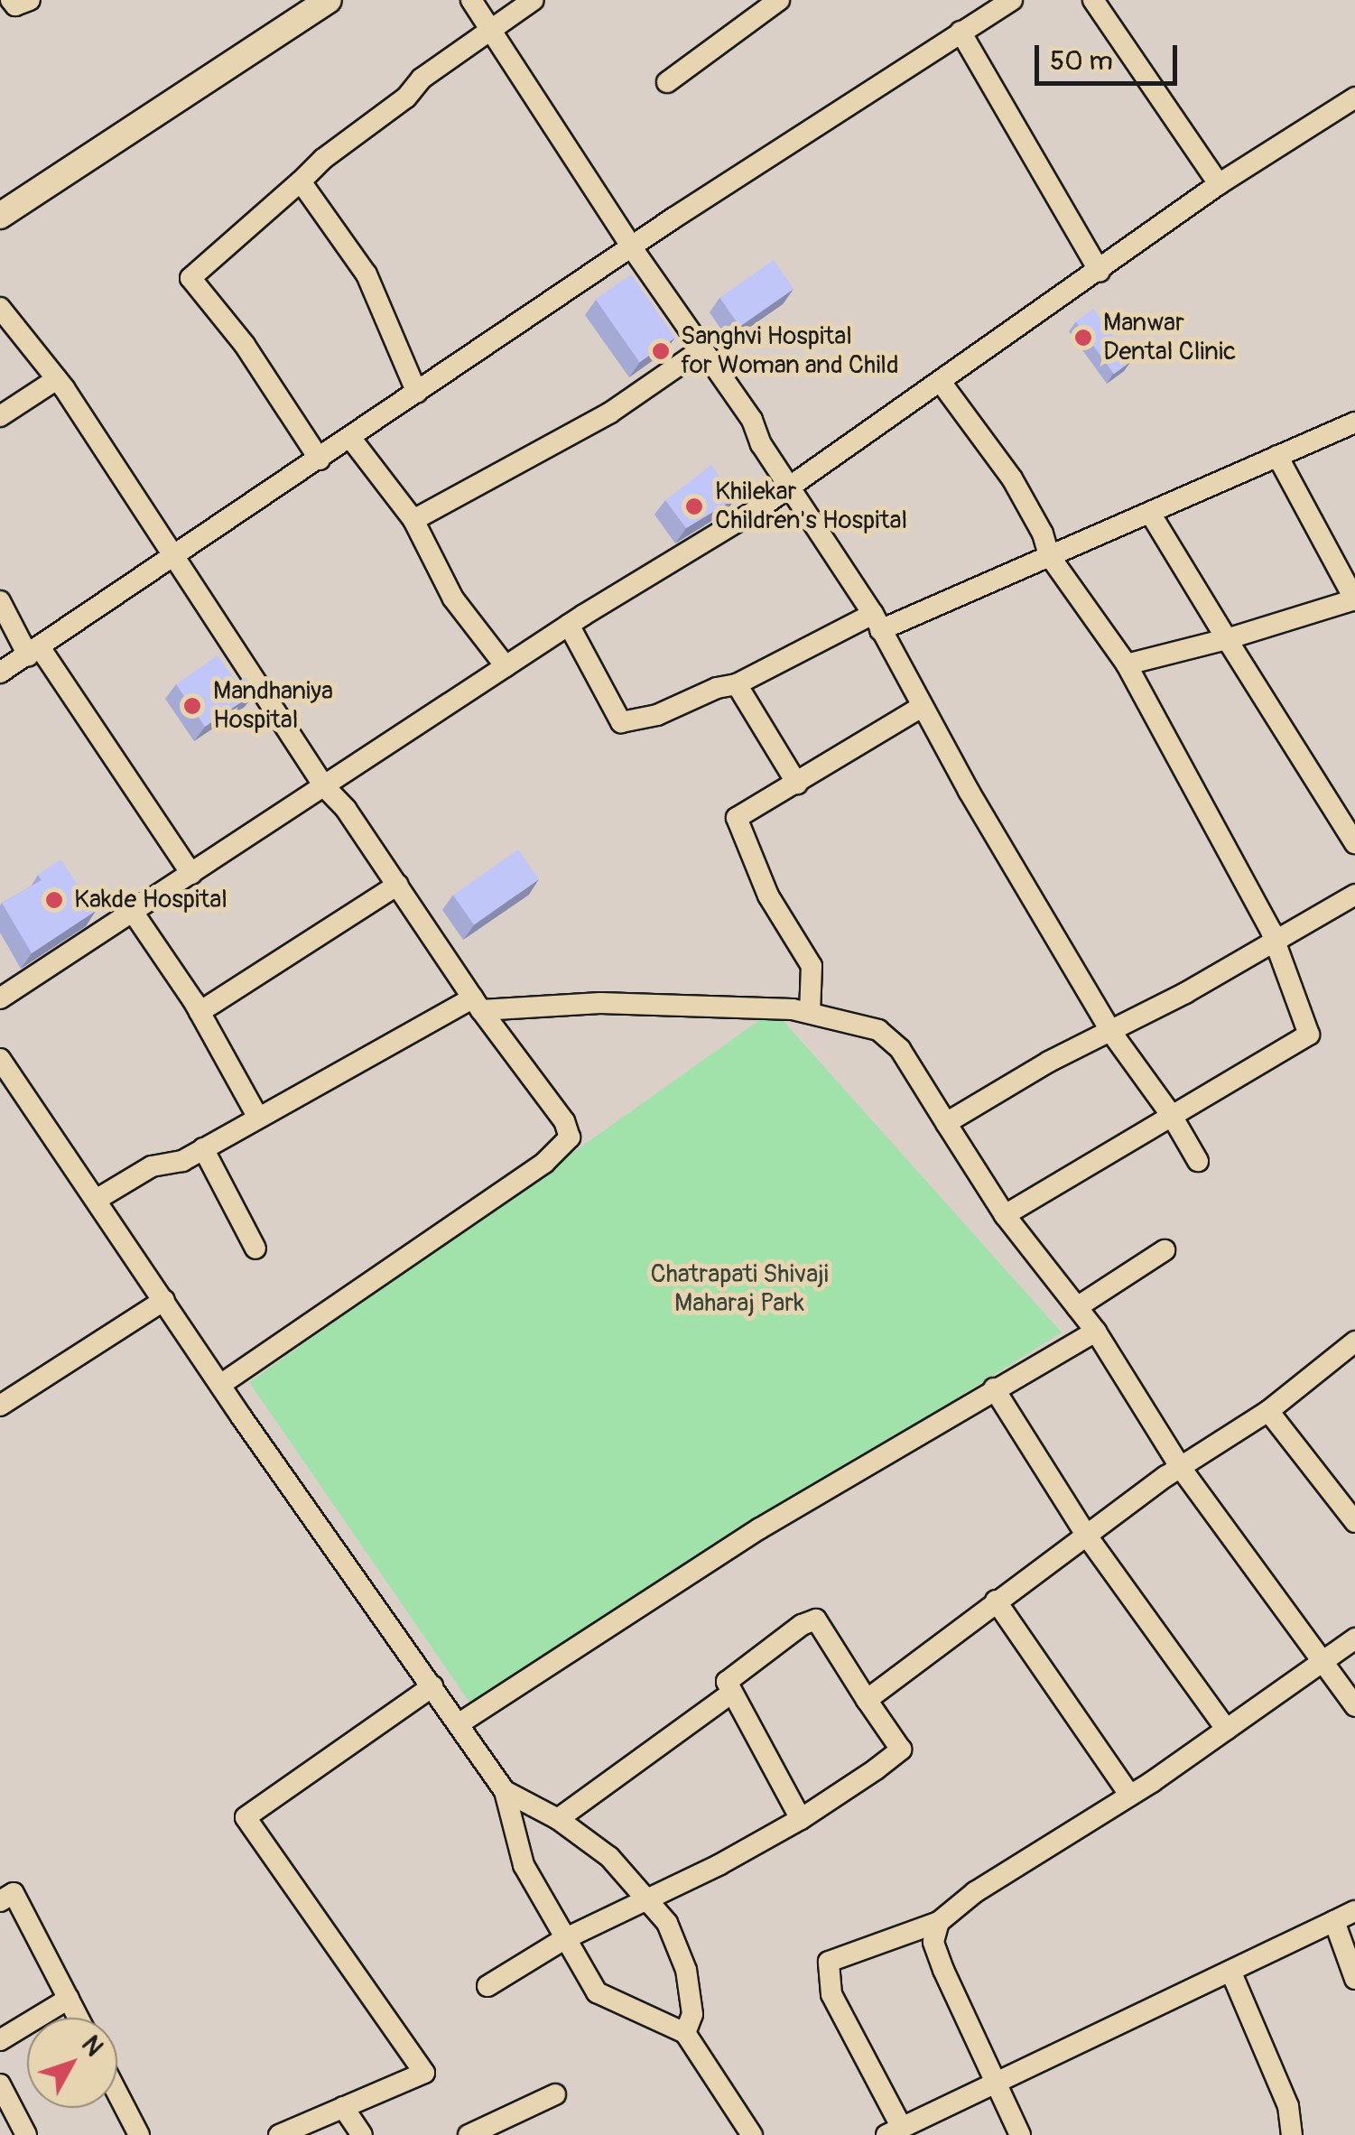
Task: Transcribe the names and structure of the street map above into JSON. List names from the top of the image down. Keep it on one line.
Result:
{"parks":["Chatrapati Shivaji Maharaj Park"],"places":["Manwar Dental Clinic","Sanghvi Hospital for Woman and Child","Khilekar Children's Hospital","Mandhaniya Hospital","Kakde Hospital"],"scale_bar":"50 m","north":"top right"}
